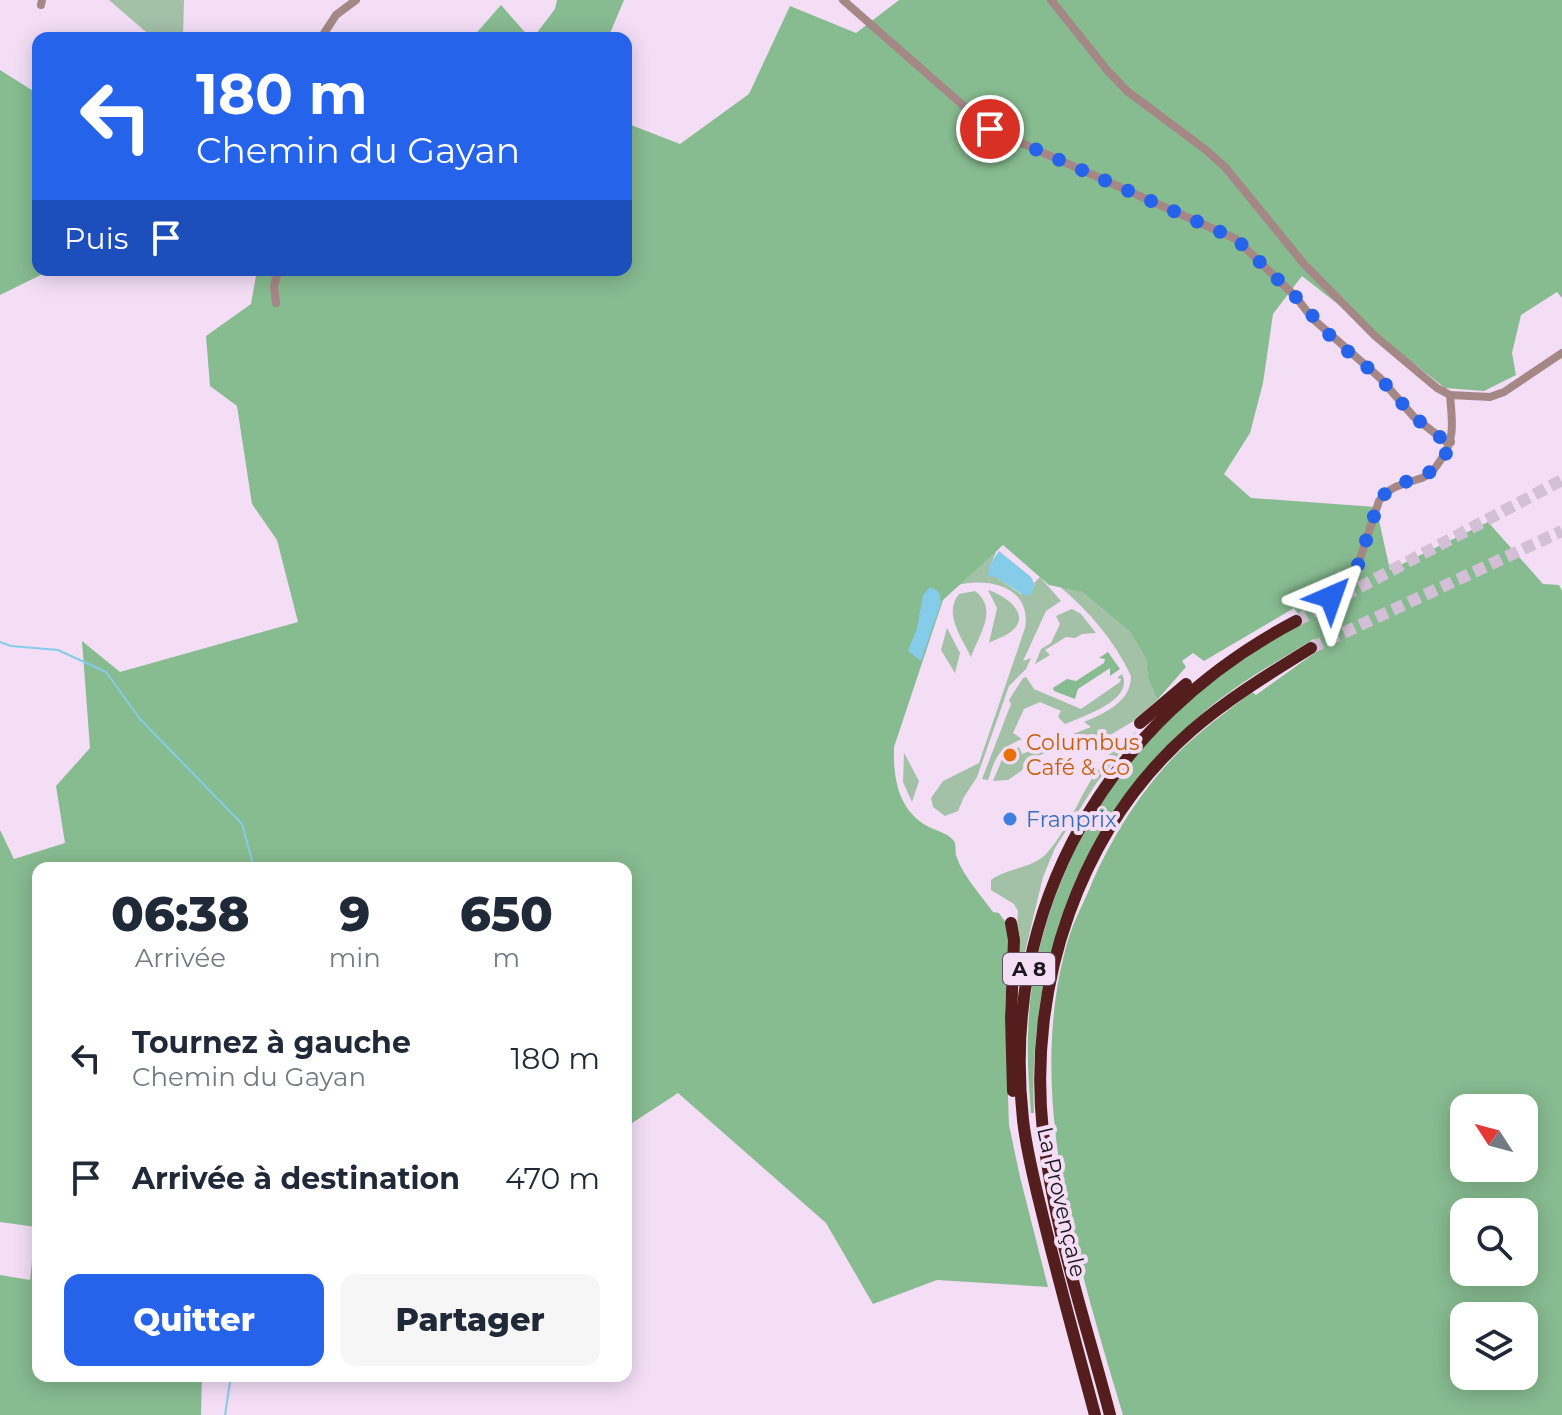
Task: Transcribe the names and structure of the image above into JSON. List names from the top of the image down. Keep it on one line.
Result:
{"streets":{"highway":["A 8","La Provençale"]},"places":["Columbus Café & Co","Franprix"],"north":"top left","page":{"turn":["180 m","Chemin du Gayan"],"then":"Puis","eta":["06:38","Arrivée","9","min","650","m"],"list":[{"name":"Tournez à gauche","note":"Chemin du Gayan","value":"180 m"},{"name":"Arrivée à destination","value":"470 m"}],"buttons":["Quitter","Partager"]}}
